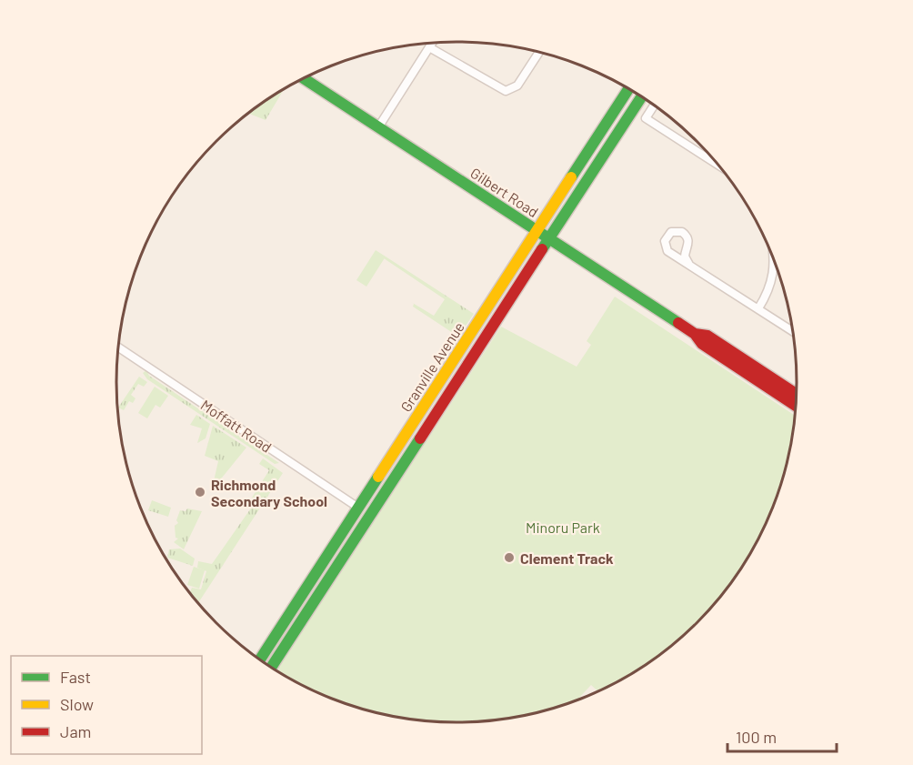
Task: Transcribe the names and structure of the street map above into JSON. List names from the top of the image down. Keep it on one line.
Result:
{"streets":{"main road":["Gilbert Road","Granville Avenue"],"street":["Moffatt Road"]},"crossings":[["Gilbert Road","Granville Avenue"],["Granville Avenue","Moffatt Road"]],"parks":["Minoru Park"],"places":["Richmond Secondary School","Clement Track"],"legend":["Fast","Slow","Jam"],"scale_bar":"100 m"}
